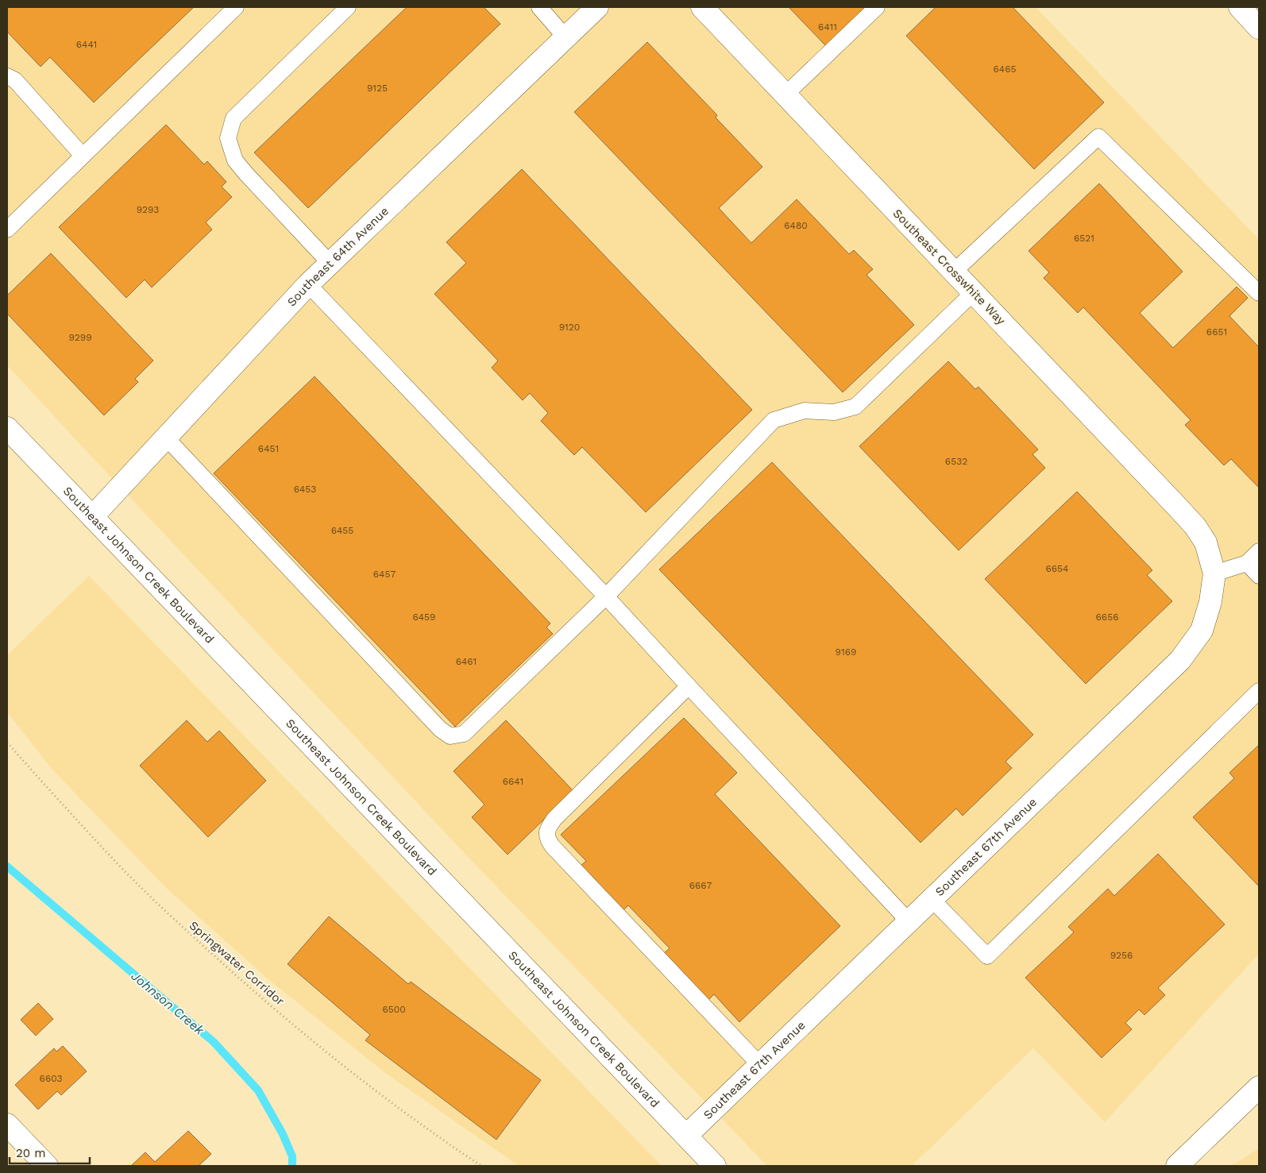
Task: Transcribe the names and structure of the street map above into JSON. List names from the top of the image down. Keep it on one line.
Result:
{"streets":{"street":["Southeast 64th Avenue","Southeast Crosswhite Way","Southeast Johnson Creek Boulevard","Southeast 67th Avenue"],"path":["Springwater Corridor"]},"crossings":[["Southeast 64th Avenue","Southeast Johnson Creek Boulevard"],["Southeast Crosswhite Way","Southeast 67th Avenue"],["Southeast Johnson Creek Boulevard","Southeast 67th Avenue"]],"water":["Johnson Creek"],"house_numbers":["6411","6441","6465","9125","9293","6480","6521","9120","6651","9299","6451","6532","6453","6455","6654","6457","6459","6656","9169","6461","6641","6667","9256","6500","6603"],"scale_bar":"20 m"}
